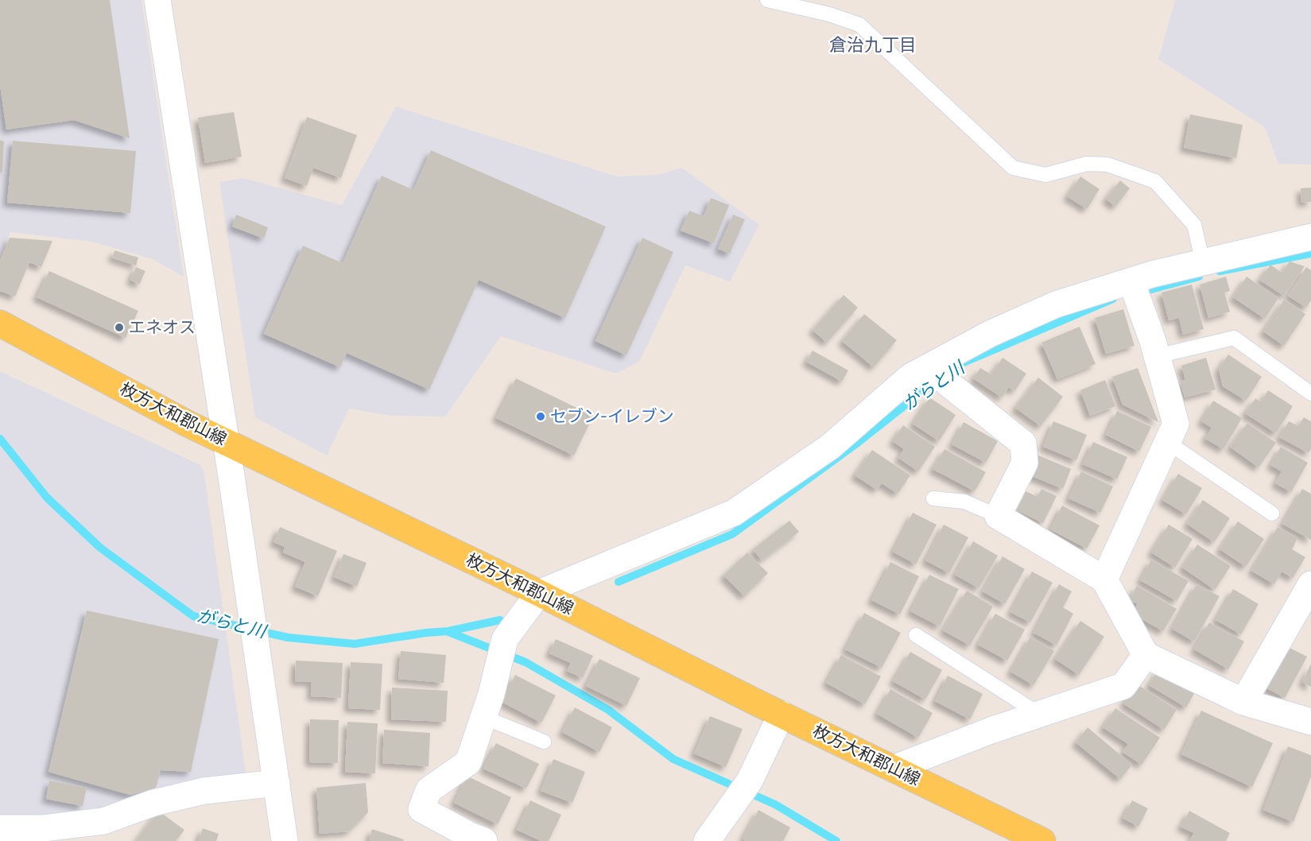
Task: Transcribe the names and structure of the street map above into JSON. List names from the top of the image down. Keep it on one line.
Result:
{"streets":{"main road":["枚方大和郡山線"]},"districts":["倉治九丁目"],"water":["がらと川"],"places":["エネオス","セブン-イレブン"]}
